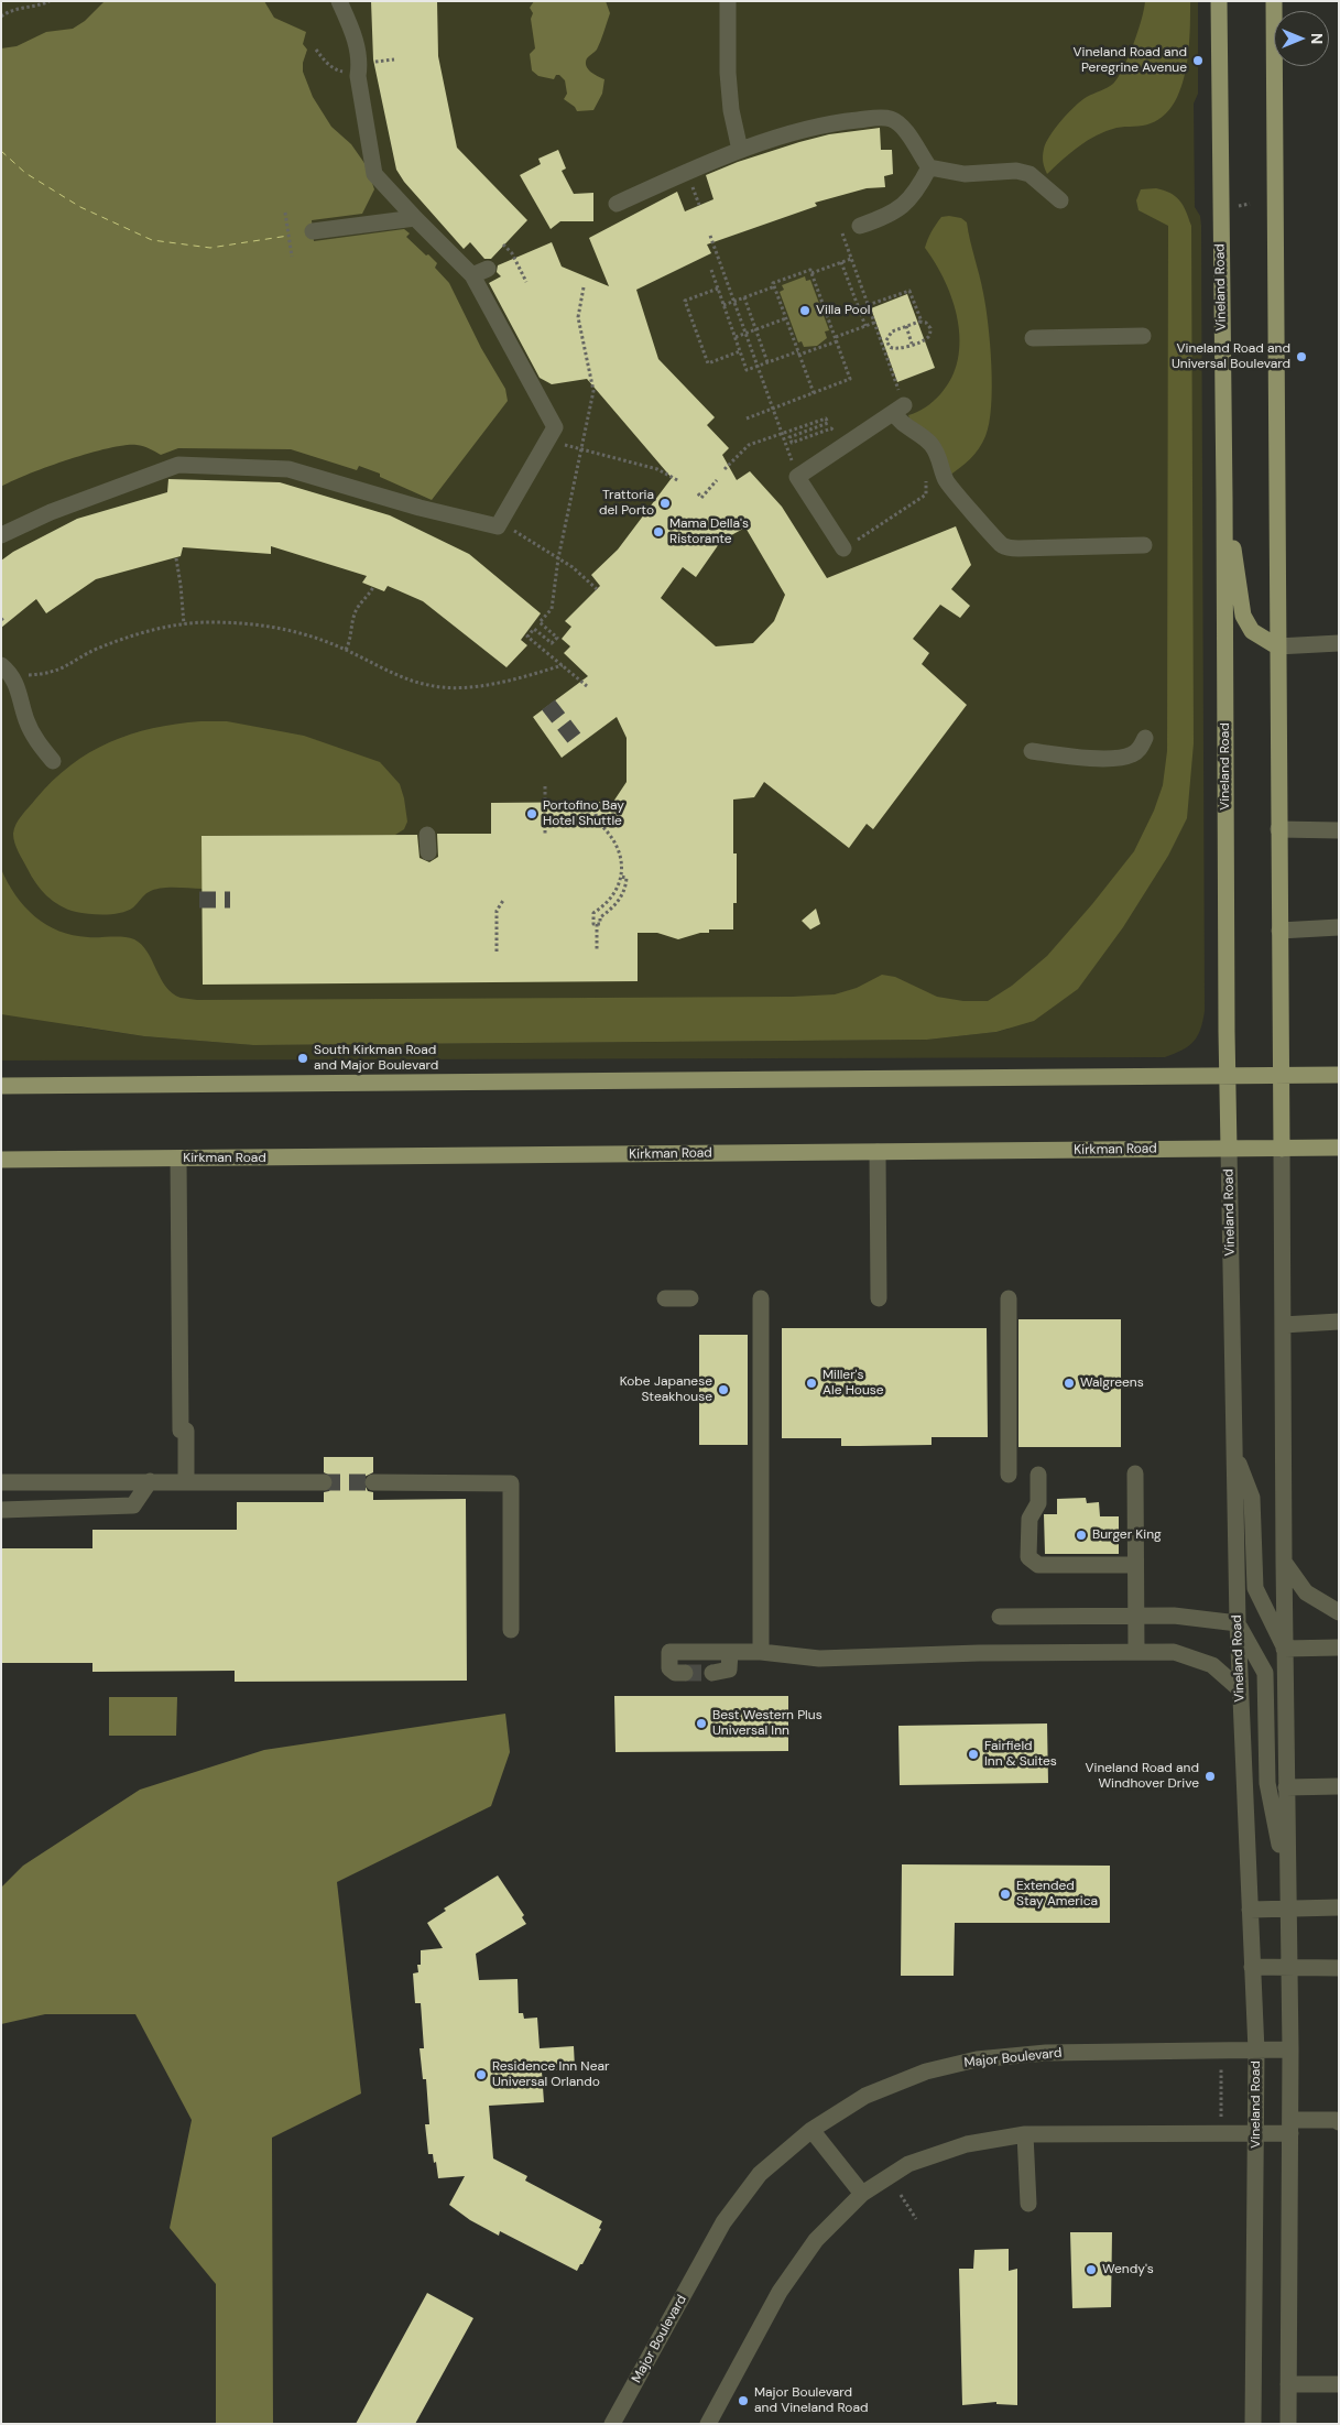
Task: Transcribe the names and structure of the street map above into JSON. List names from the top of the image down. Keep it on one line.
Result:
{"streets":{"main road":["Vineland Road","Kirkman Road"],"street":["Major Boulevard"]},"crossings":[["Vineland Road","Kirkman Road"],["Vineland Road","Major Boulevard"]],"places":["Vineland Road and Peregrine Avenue","Villa Pool","Vineland Road and Universal Boulevard","Trattoria del Porto","Mama Della's Ristorante","Portofino Bay Hotel Shuttle","South Kirkman Road and Major Boulevard","Miller's Ale House","Walgreens","Kobe Japanese Steakhouse","Burger King","Best Western Plus Universal Inn","Fairfield Inn & Suites","Vineland Road and Windhover Drive","Extended Stay America","Residence Inn Near Universal Orlando","Wendy's","Major Boulevard and Vineland Road"],"north":"right"}
